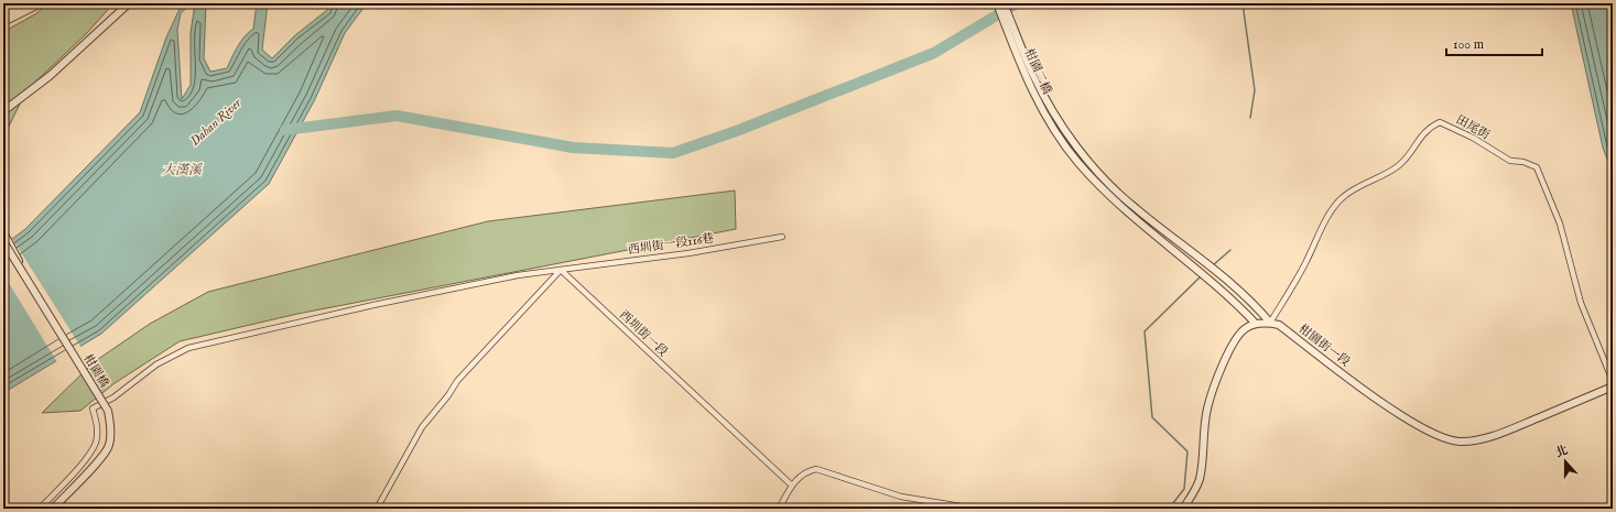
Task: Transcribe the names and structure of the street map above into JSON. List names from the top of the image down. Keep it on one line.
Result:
{"streets":{"street":["柑園二橋","田尾街","西圳街一段116巷","西圳街一段","柑園街一段","柑園橋"]},"crossings":[["柑園二橋","田尾街"],["柑園二橋","柑園街一段"],["田尾街","柑園街一段"],["西圳街一段116巷","西圳街一段"]],"water":["Dahan River","大漢溪"],"scale_bar":"100 m","north":"top"}
